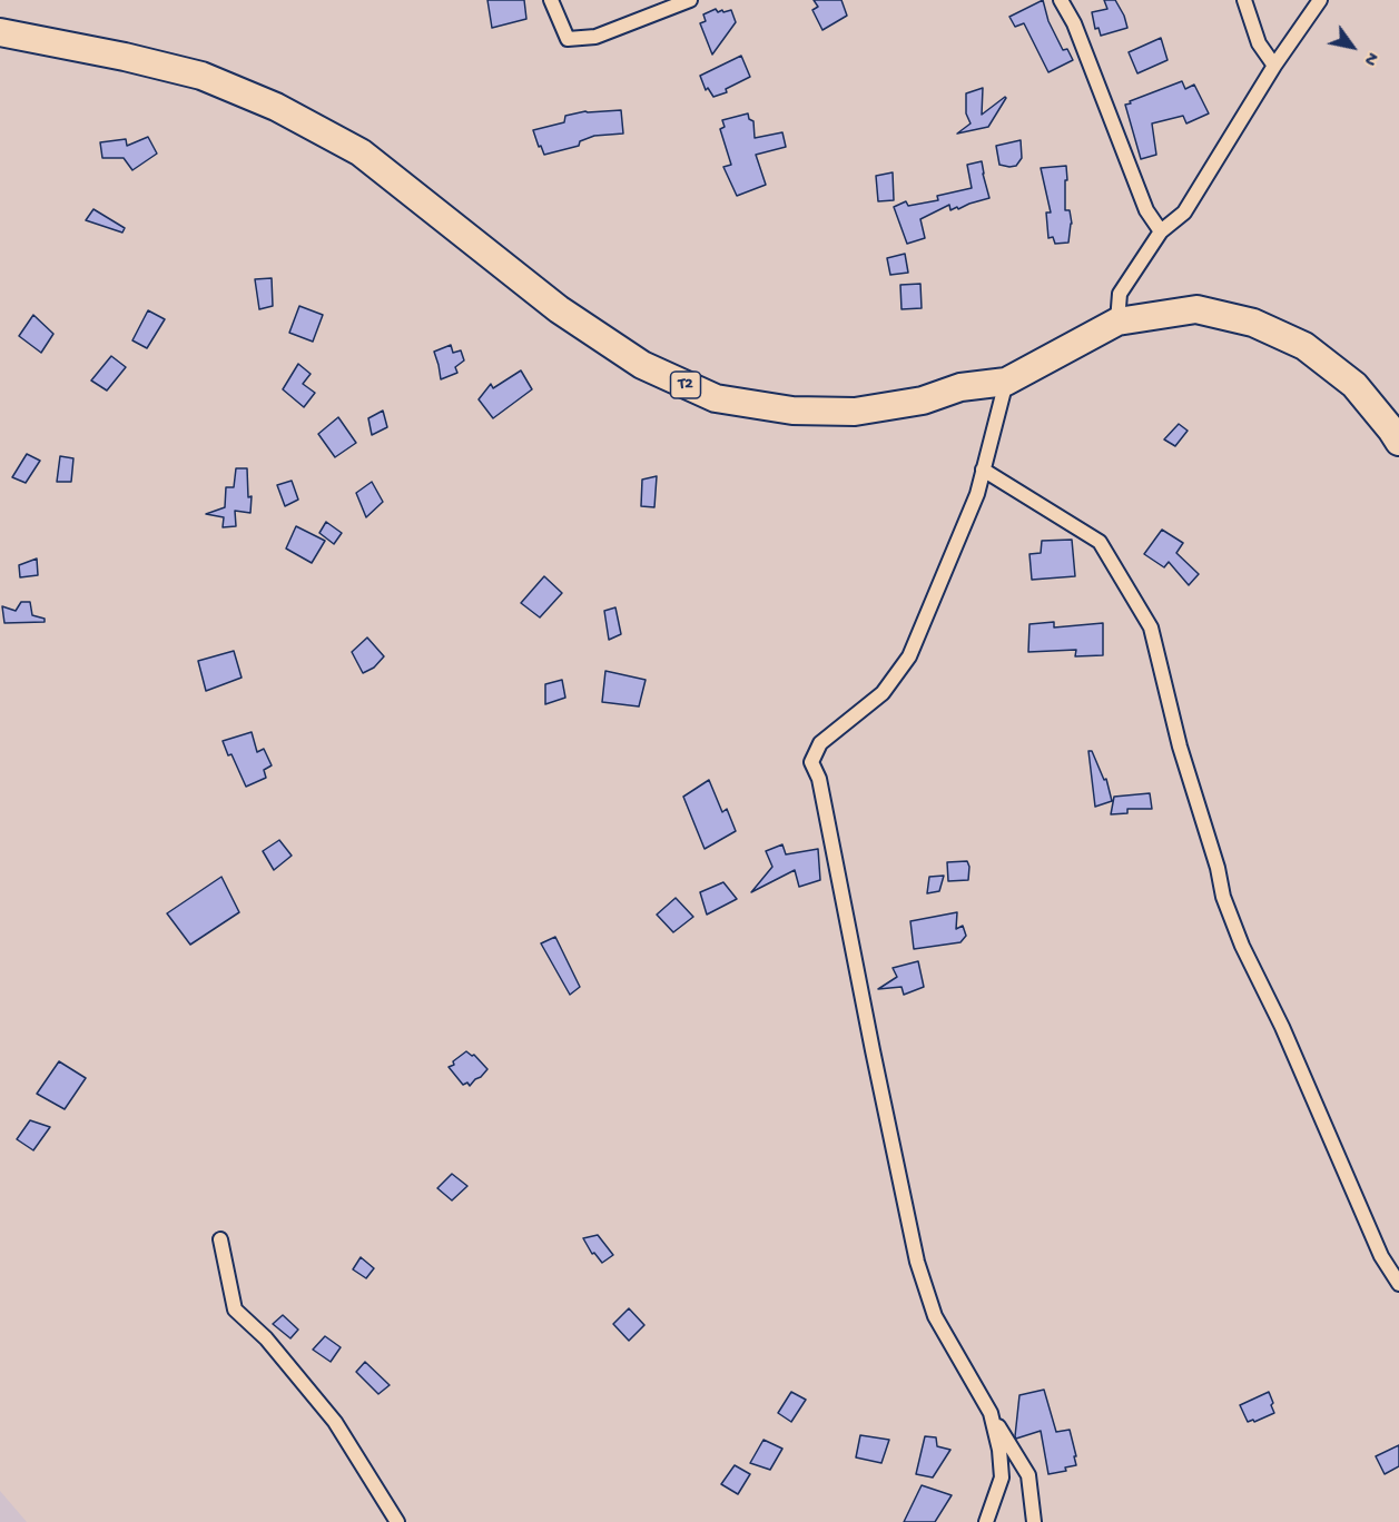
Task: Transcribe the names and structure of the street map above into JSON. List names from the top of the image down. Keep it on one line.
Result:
{"streets":{"highway":["T2"]},"north":"bottom right"}
